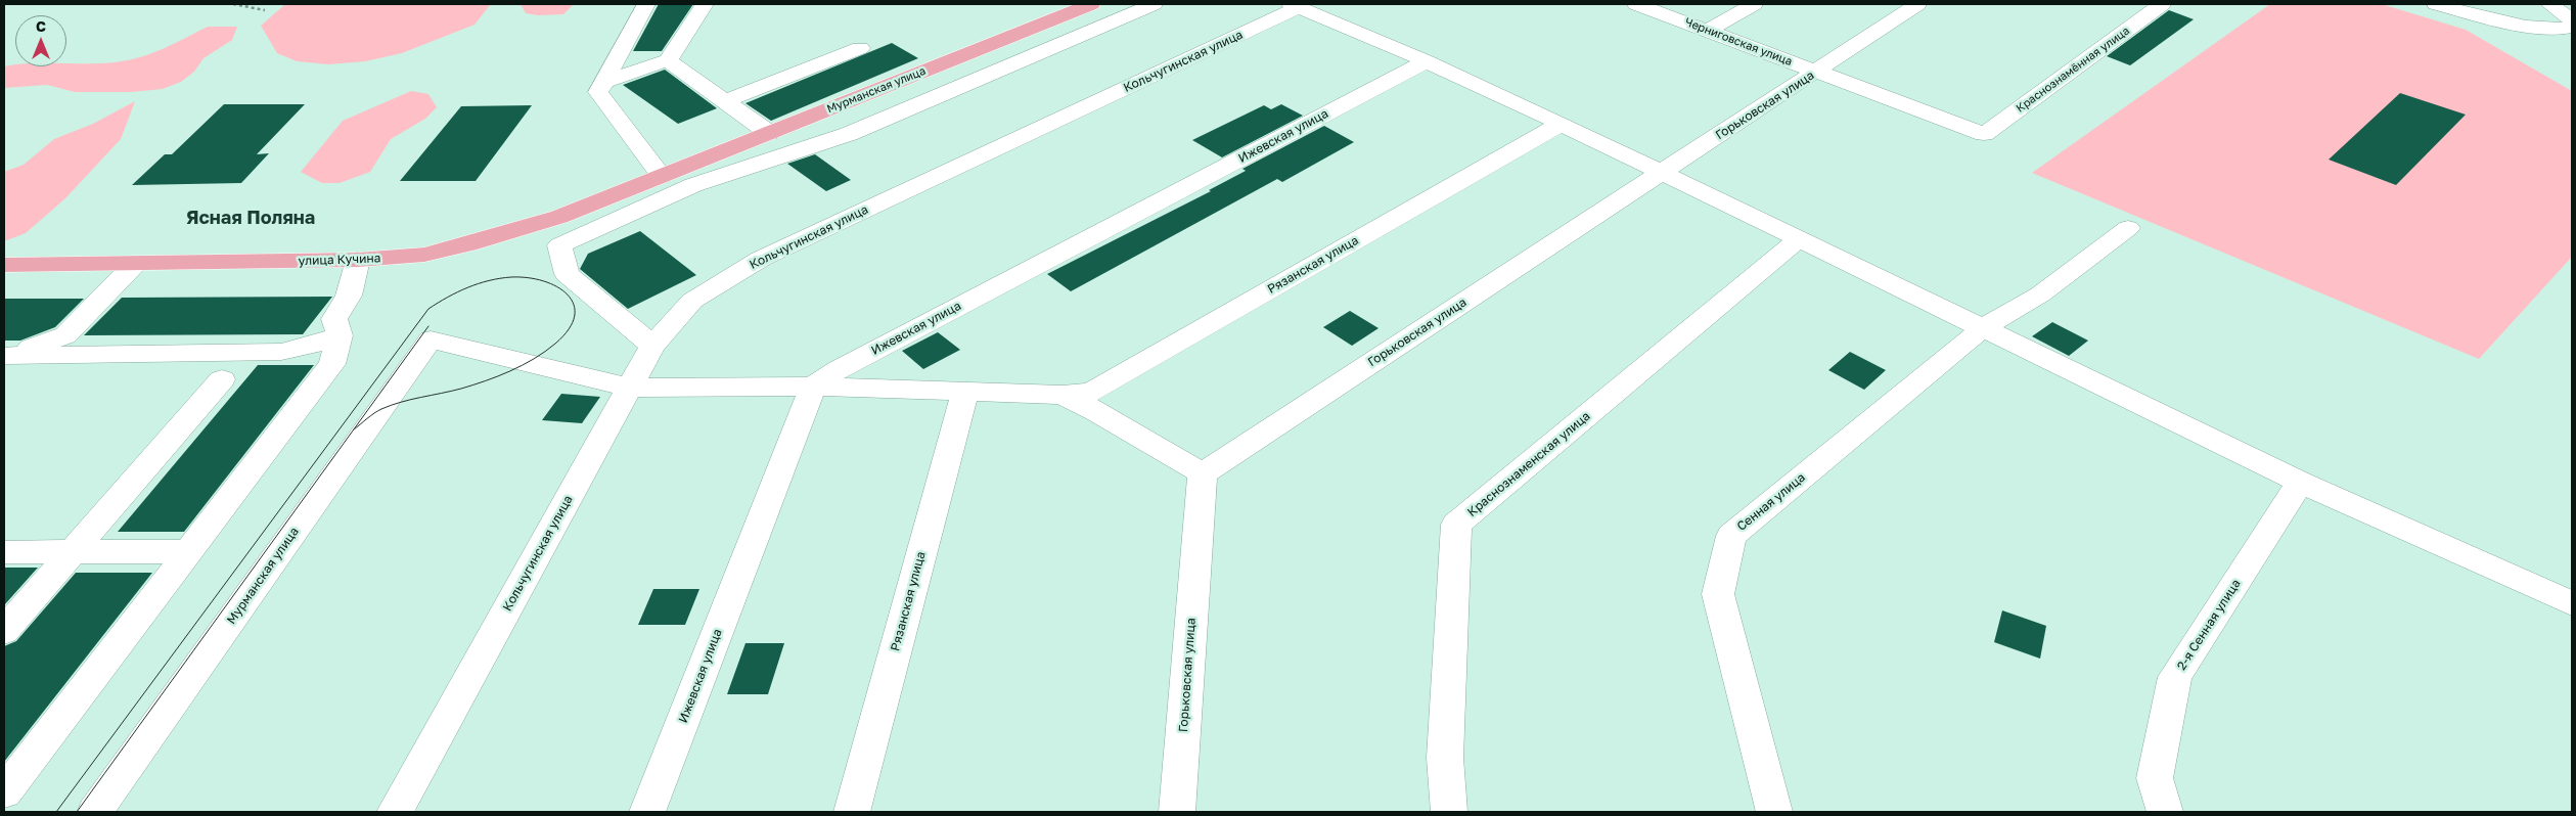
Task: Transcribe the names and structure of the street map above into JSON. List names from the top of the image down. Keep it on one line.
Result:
{"streets":{"main road":["Мурманская улица","улица Кучина"],"street":["Черниговская улица","Кольчугинская улица","Краснознамённая улица","Горьковская улица","Ижевская улица","Рязанская улица","Краснознаменская улица","Сенная улица","2-я Сенная улица"]},"crossings":[["Черниговская улица","Краснознамённая улица"],["Черниговская улица","Горьковская улица"],["Кольчугинская улица","Рязанская улица"],["Мурманская улица","улица Кучина"],["Мурманская улица","Рязанская улица"],["Ижевская улица","Рязанская улица"]],"districts":["Ясная Поляна"],"north":"top"}
